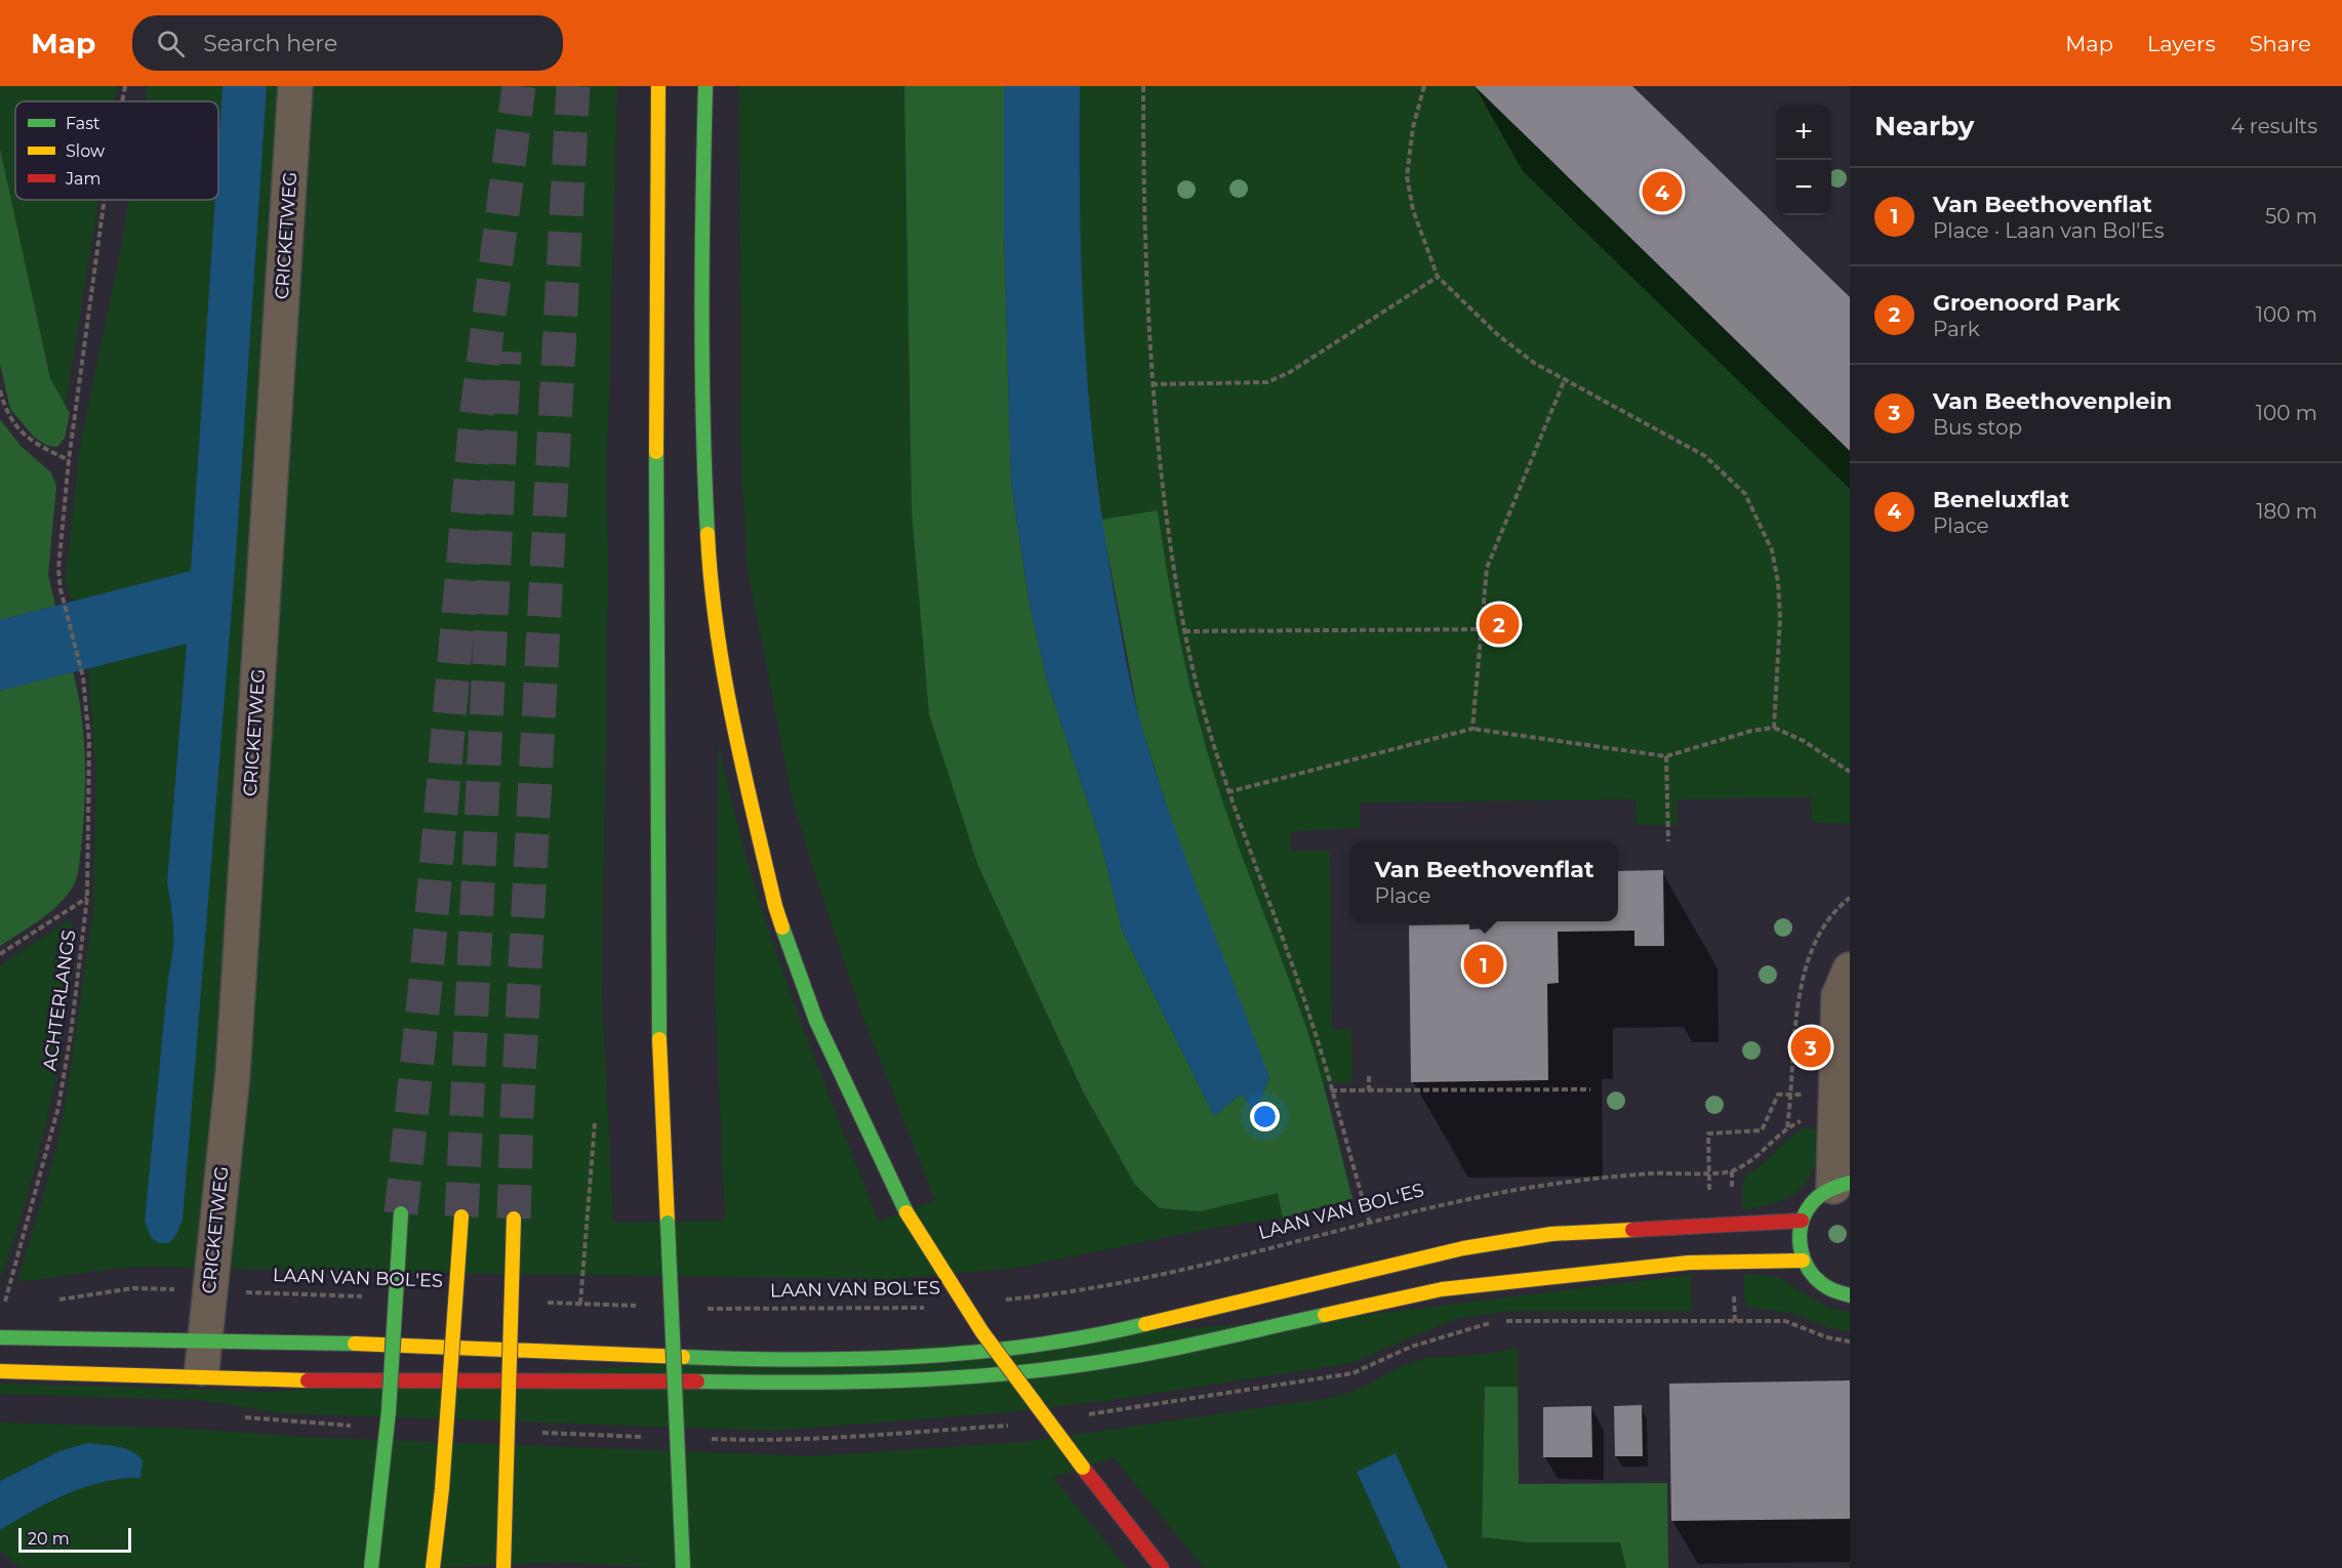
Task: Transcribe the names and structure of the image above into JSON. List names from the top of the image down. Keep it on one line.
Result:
{"streets":{"street":["CRICKETWEG"],"path":["ACHTERLANGS","LAAN VAN BOL'ES"]},"crossings":[["CRICKETWEG","LAAN VAN BOL'ES"]],"legend":["Fast","Slow","Jam"],"scale_bar":"20 m","page":{"header":"Map","search":"Search here","nav":["Map","Layers","Share"],"heading":["Nearby","4 results"],"map_buttons":["+","−"],"list":[{"mark":"1","name":"Van Beethovenflat","note":"Place · Laan van Bol'Es","value":"50 m"},{"mark":"2","name":"Groenoord Park","note":"Park","value":"100 m"},{"mark":"3","name":"Van Beethovenplein","note":"Bus stop","value":"100 m"},{"mark":"4","name":"Beneluxflat","note":"Place","value":"180 m"}],"pins":["4","2","1","3"],"popup":["Van Beethovenflat","Place"],"scale":"20 m"}}
